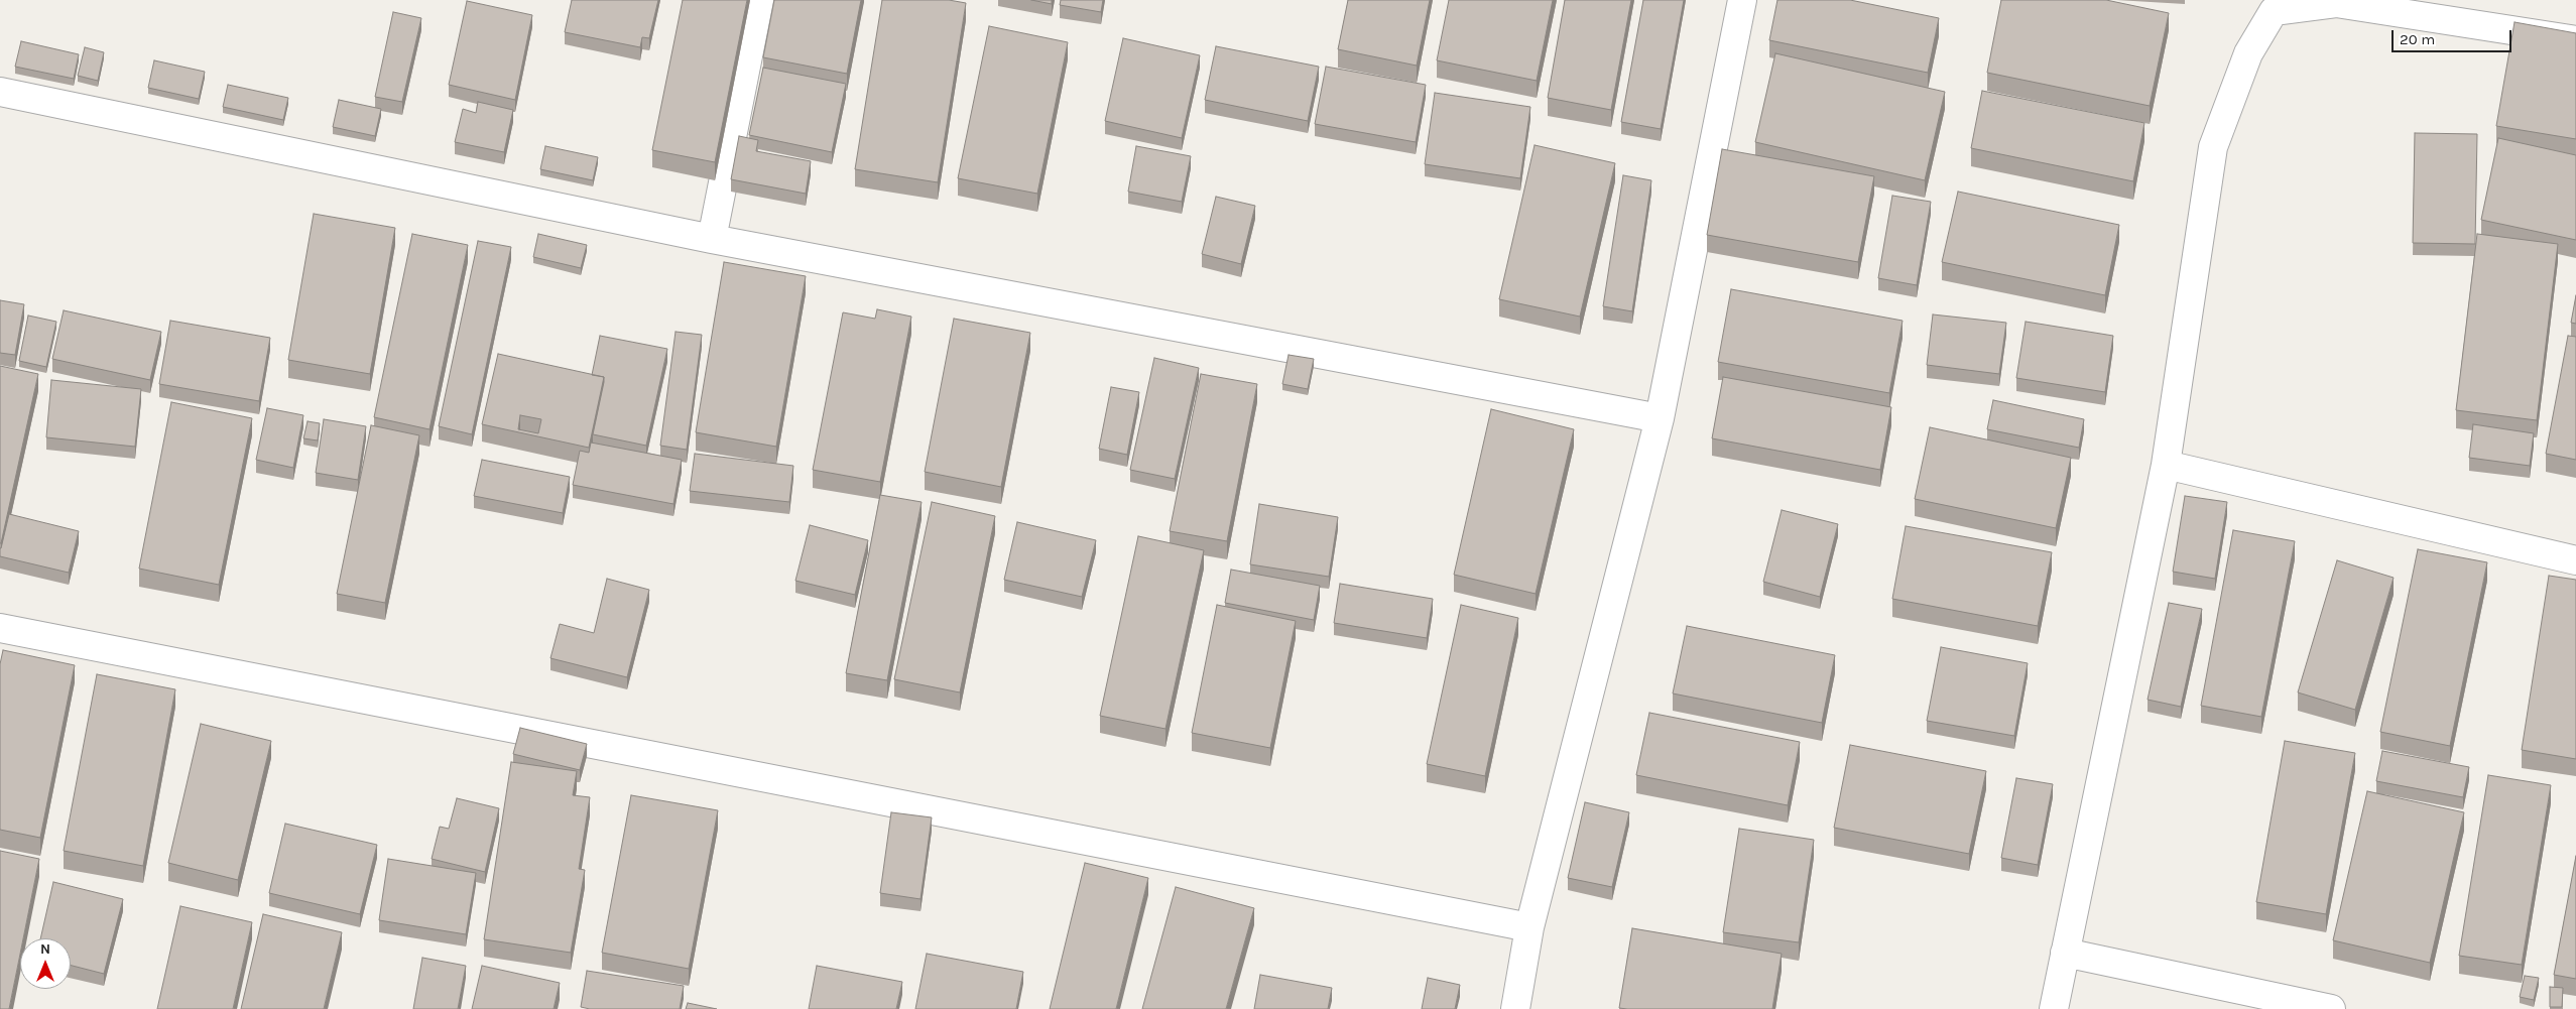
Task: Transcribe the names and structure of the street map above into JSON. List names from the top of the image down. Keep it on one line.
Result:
{"scale_bar":"20 m","north":"top"}
